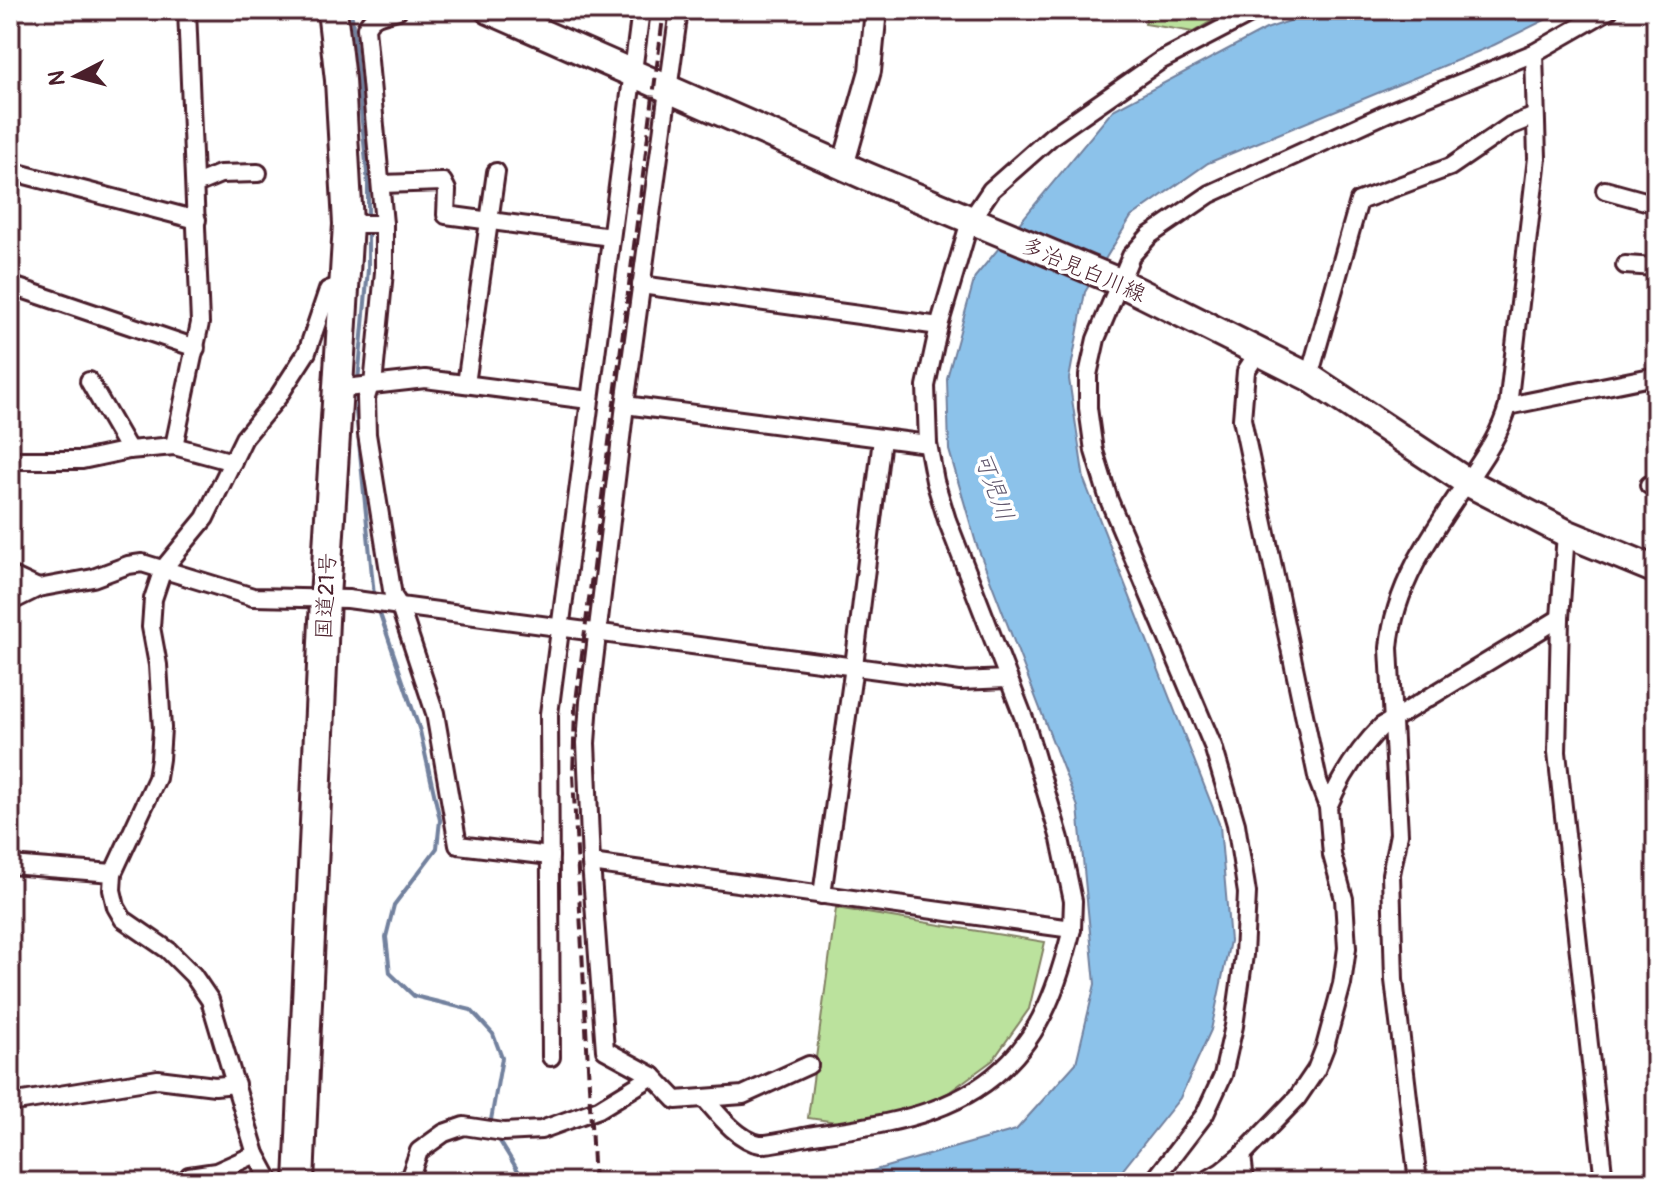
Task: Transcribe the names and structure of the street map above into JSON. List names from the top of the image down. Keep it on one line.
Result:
{"streets":{"highway":["国道21号"],"main road":["多治見白川線"]},"water":["可児川"],"north":"left"}
